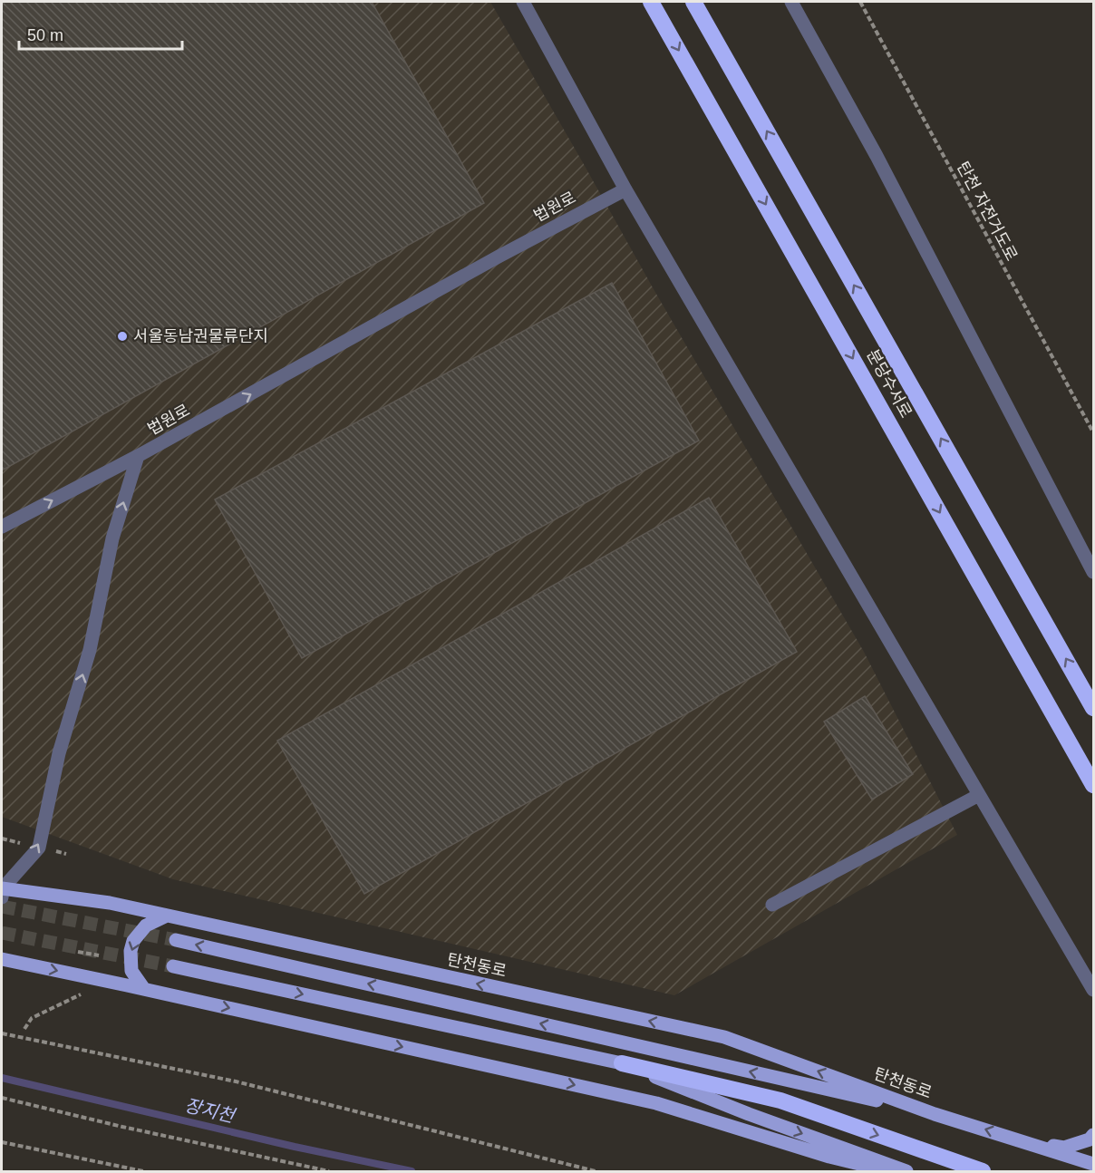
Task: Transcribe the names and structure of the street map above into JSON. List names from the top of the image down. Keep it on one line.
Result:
{"streets":{"highway":["분당수서로"],"main road":["탄천동로"],"street":["법원로"],"path":["탄천 자전거도로"]},"crossings":[["법원로","탄천동로"]],"one_way":["법원로"],"water":["장지천"],"places":["서울동남권물류단지"],"scale_bar":"50 m"}
